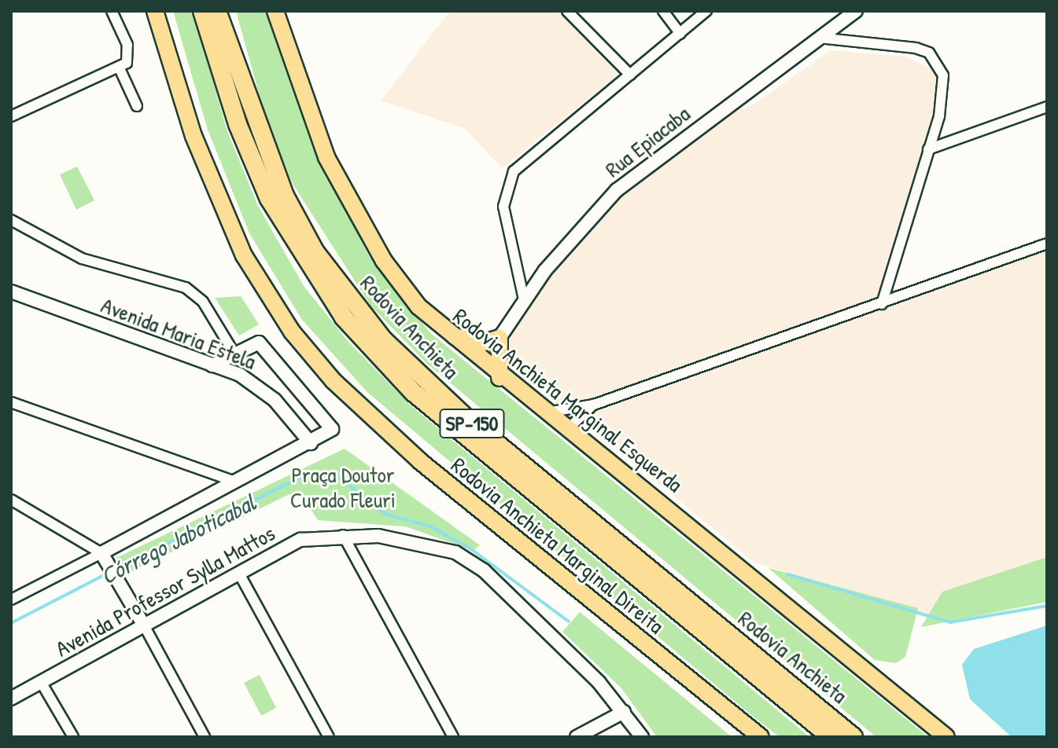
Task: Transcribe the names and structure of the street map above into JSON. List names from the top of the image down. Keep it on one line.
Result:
{"streets":{"highway":["Rodovia Anchieta","Rodovia Anchieta Marginal Esquerda","SP-150","Rodovia Anchieta Marginal Direita"],"street":["Rua Epiacaba","Avenida Maria Estela","Avenida Professor Sylla Mattos"]},"water":["Córrego Jaboticabal"],"parks":["Praça Doutor Curado Fleuri"]}
